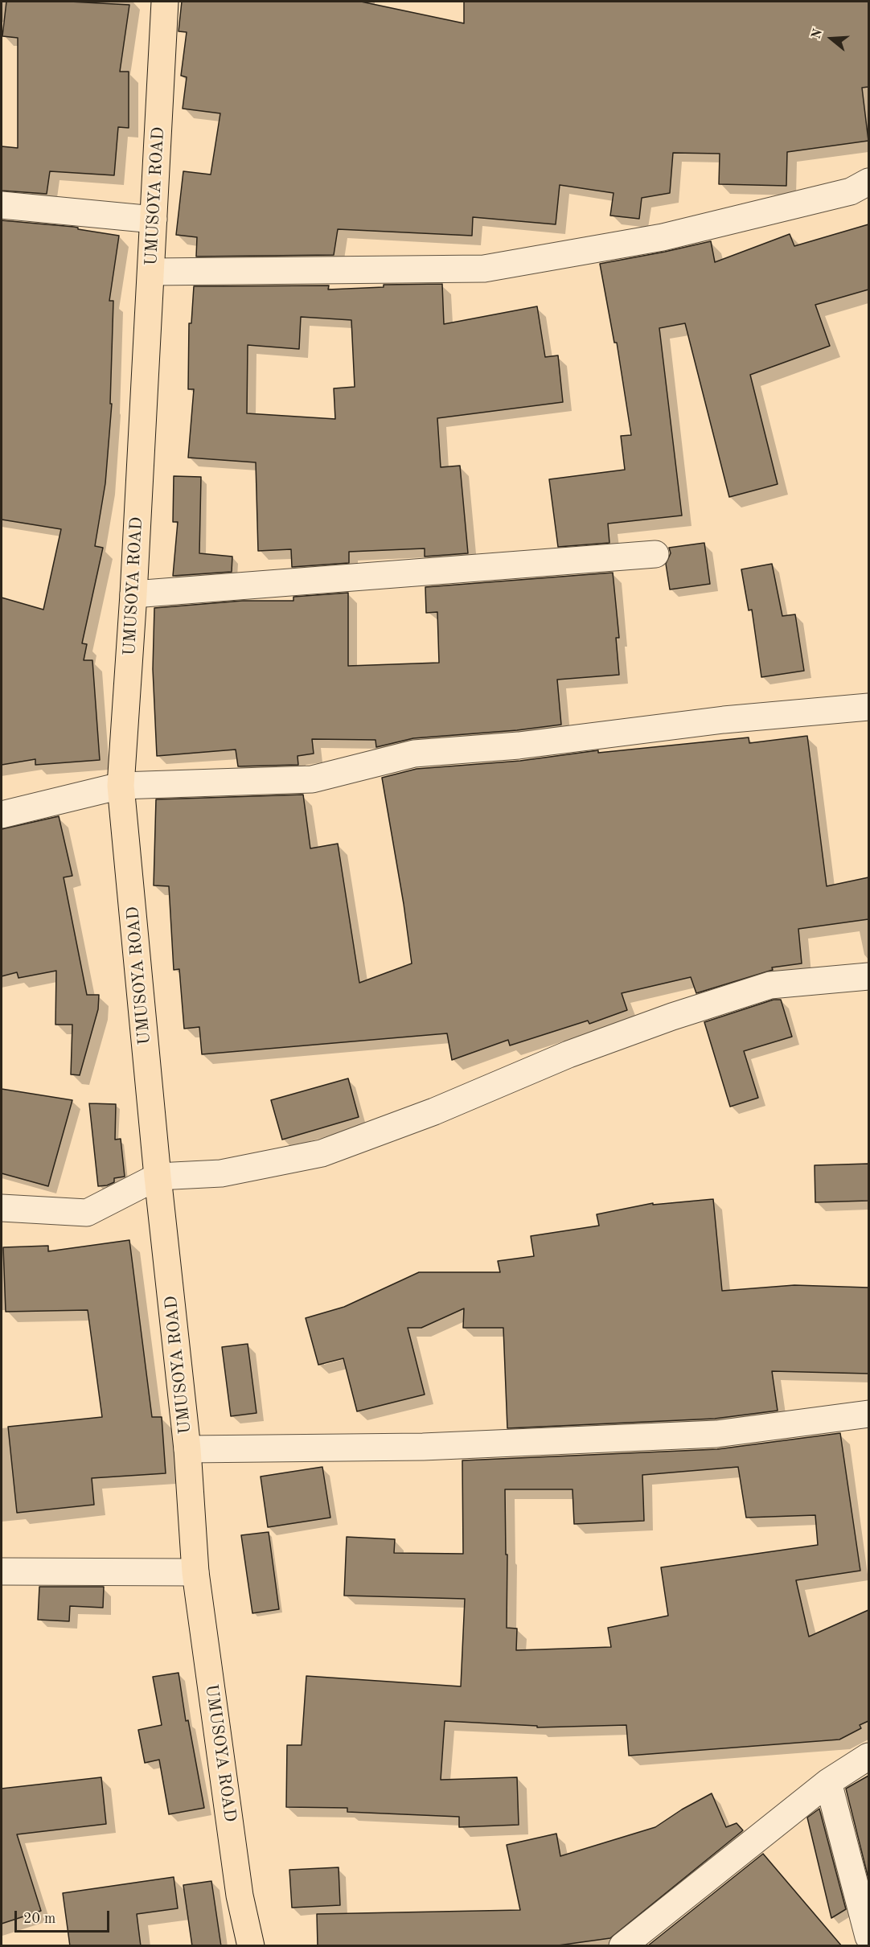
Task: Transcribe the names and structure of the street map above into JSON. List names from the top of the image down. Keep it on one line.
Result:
{"streets":{"main road":["UMUSOYA ROAD"]},"scale_bar":"20 m","north":"left"}
